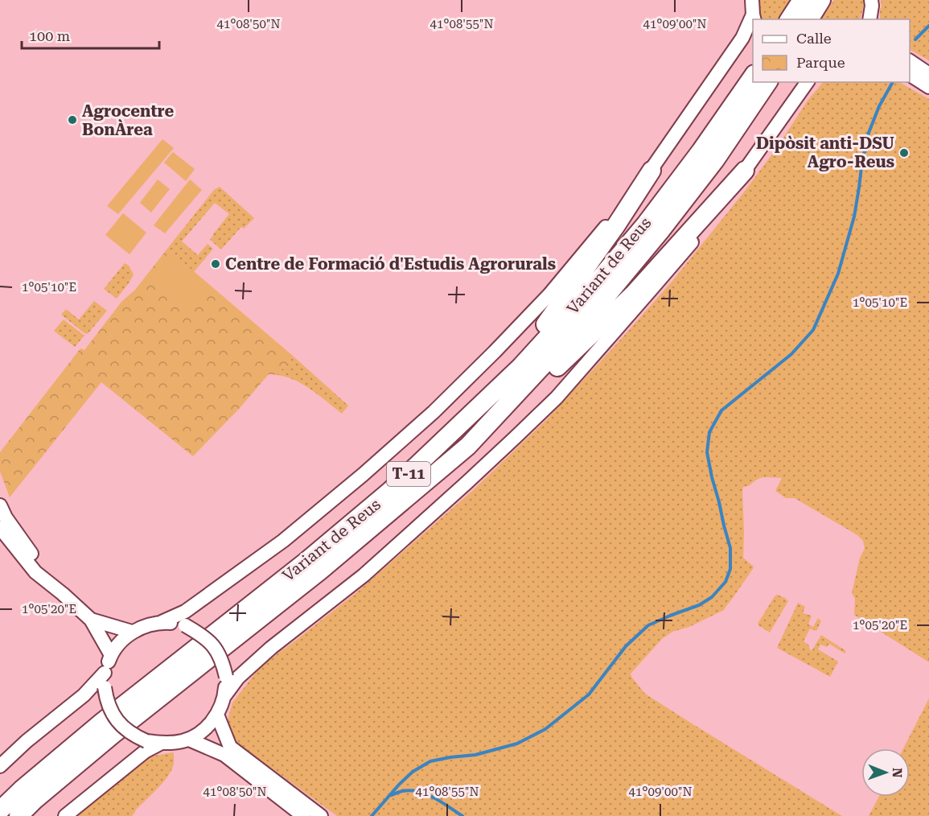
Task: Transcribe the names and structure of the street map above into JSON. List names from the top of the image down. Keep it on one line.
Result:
{"streets":{"highway":["Variant de Reus","T-11"]},"places":["Agrocentre BonÀrea","Dipòsit anti-DSU Agro-Reus","Centre de Formació d'Estudis Agrorurals"],"legend":["Calle","Parque"],"scale_bar":"100 m","north":"right","coordinates":["41°08'50\"N","41°08'55\"N","41°09'00\"N","1°05'10\"E","1°05'20\"E"]}
